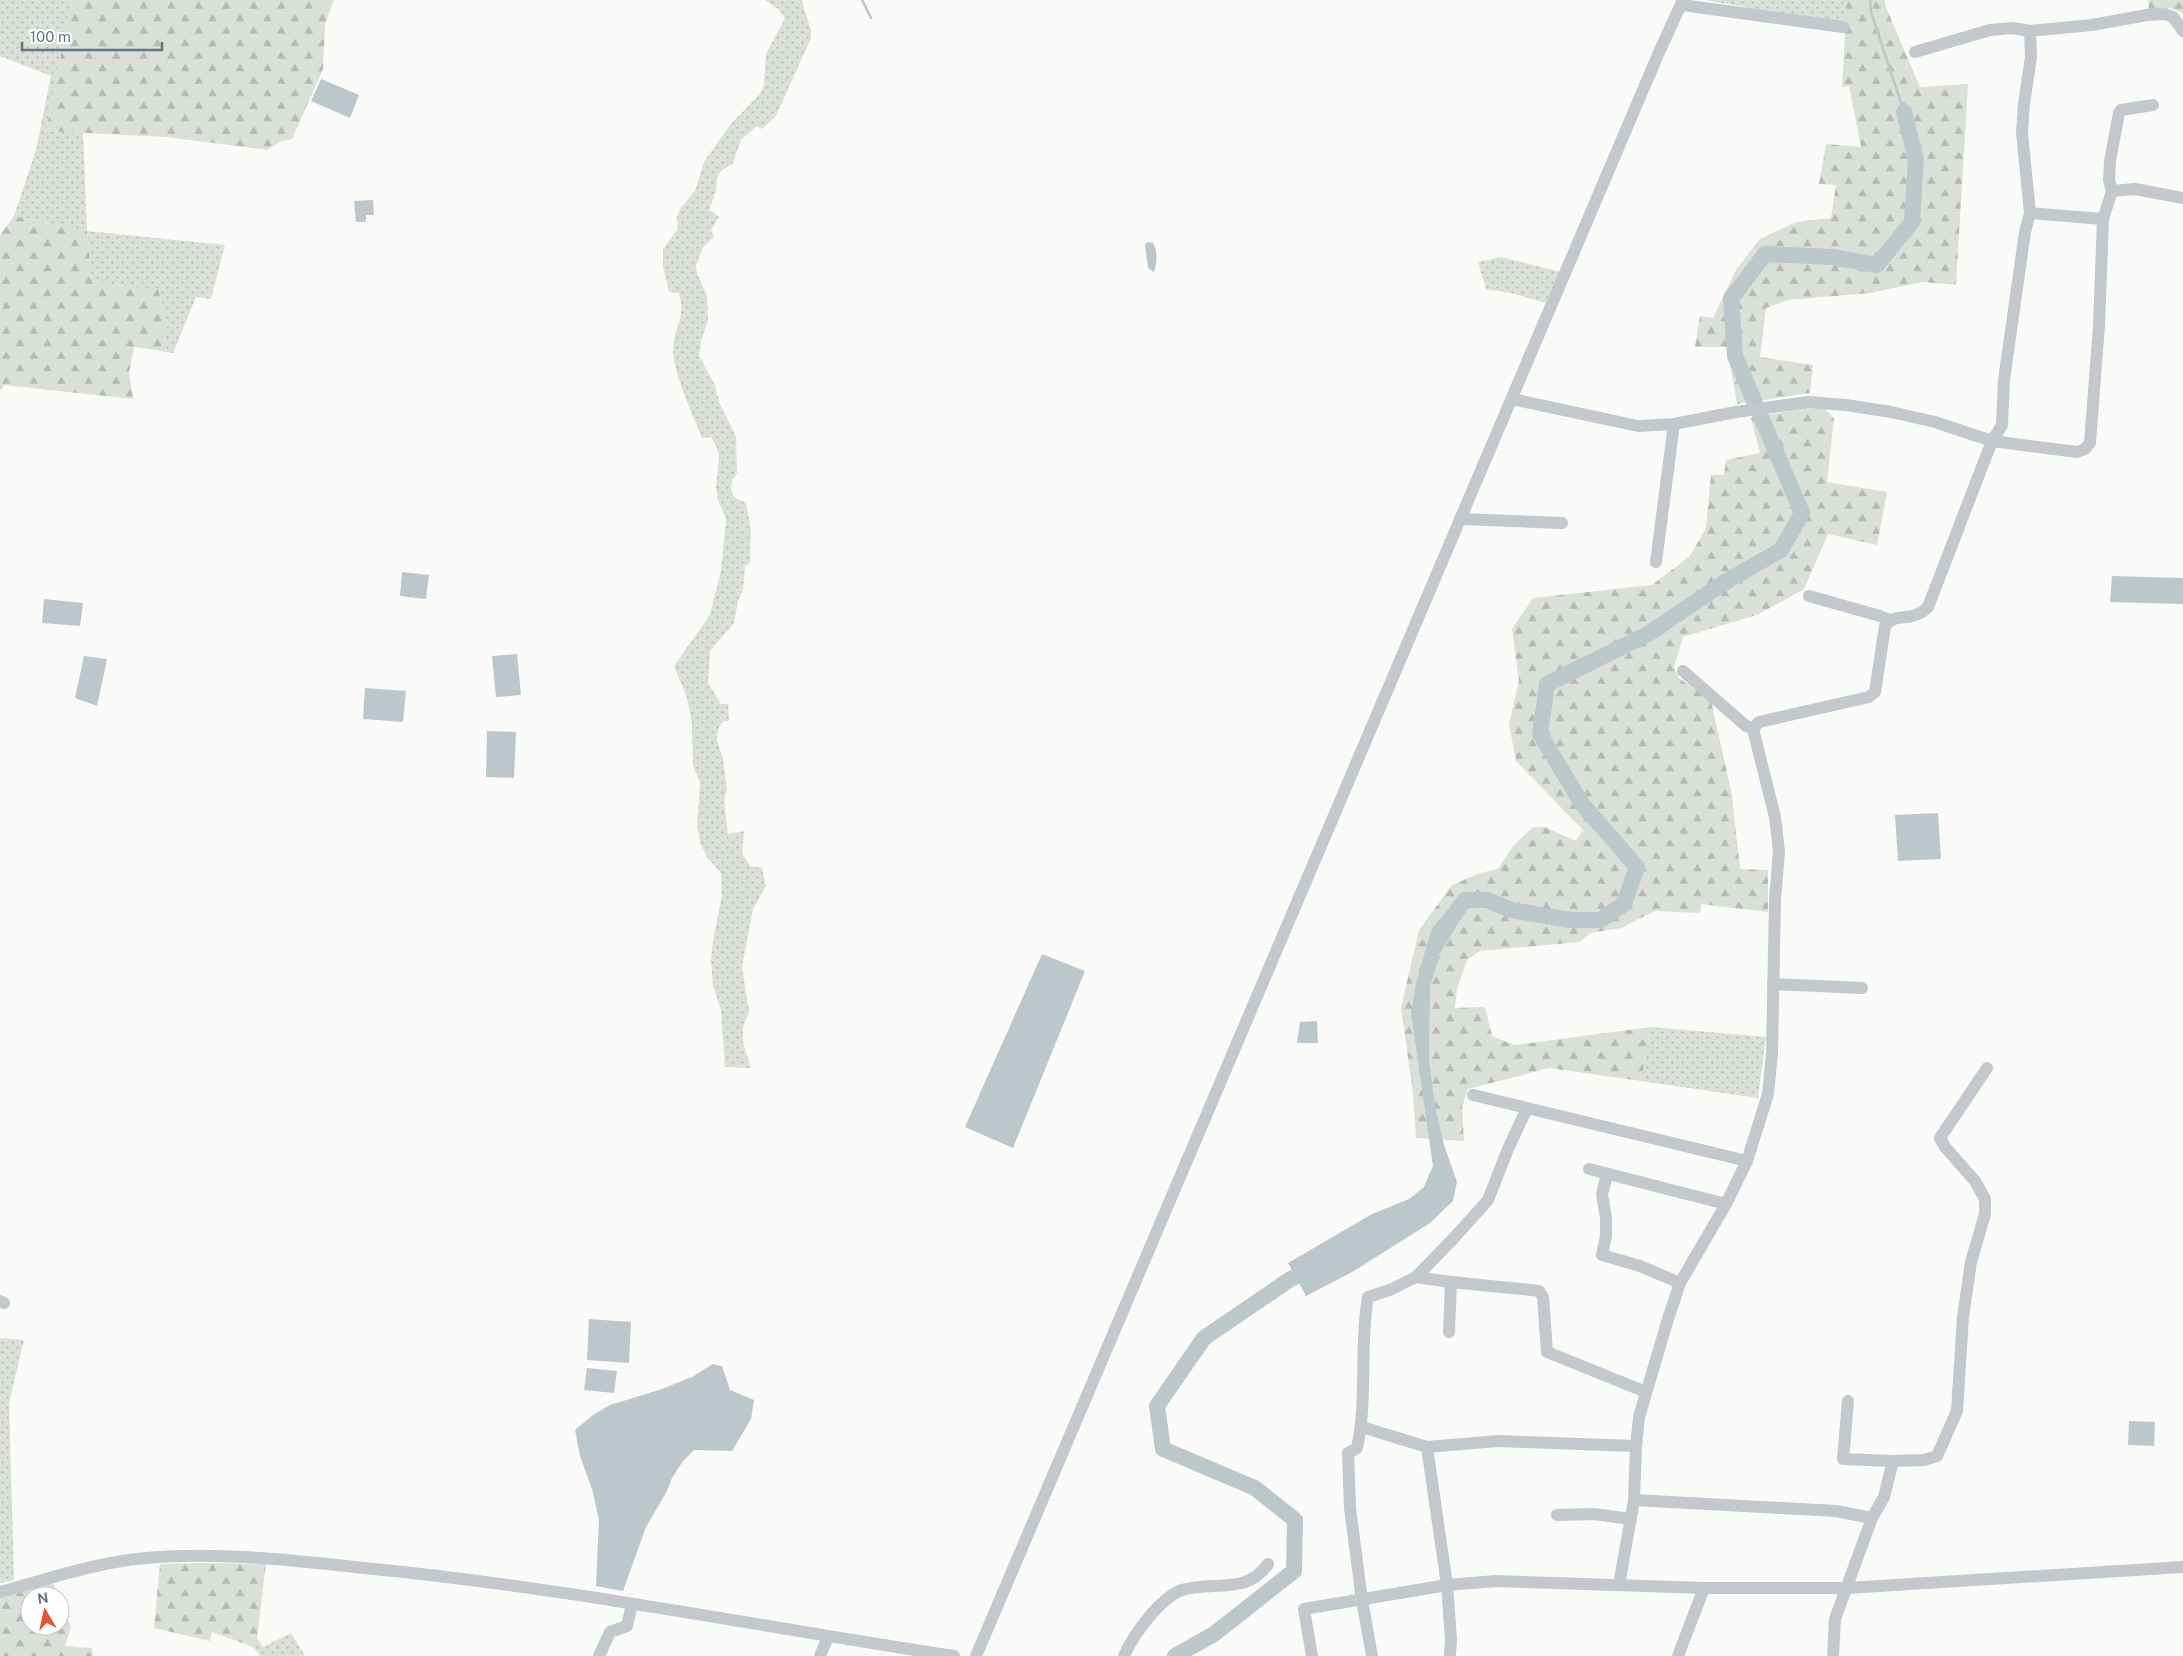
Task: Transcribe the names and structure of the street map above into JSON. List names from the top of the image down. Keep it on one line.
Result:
{"scale_bar":"100 m","north":"top"}
